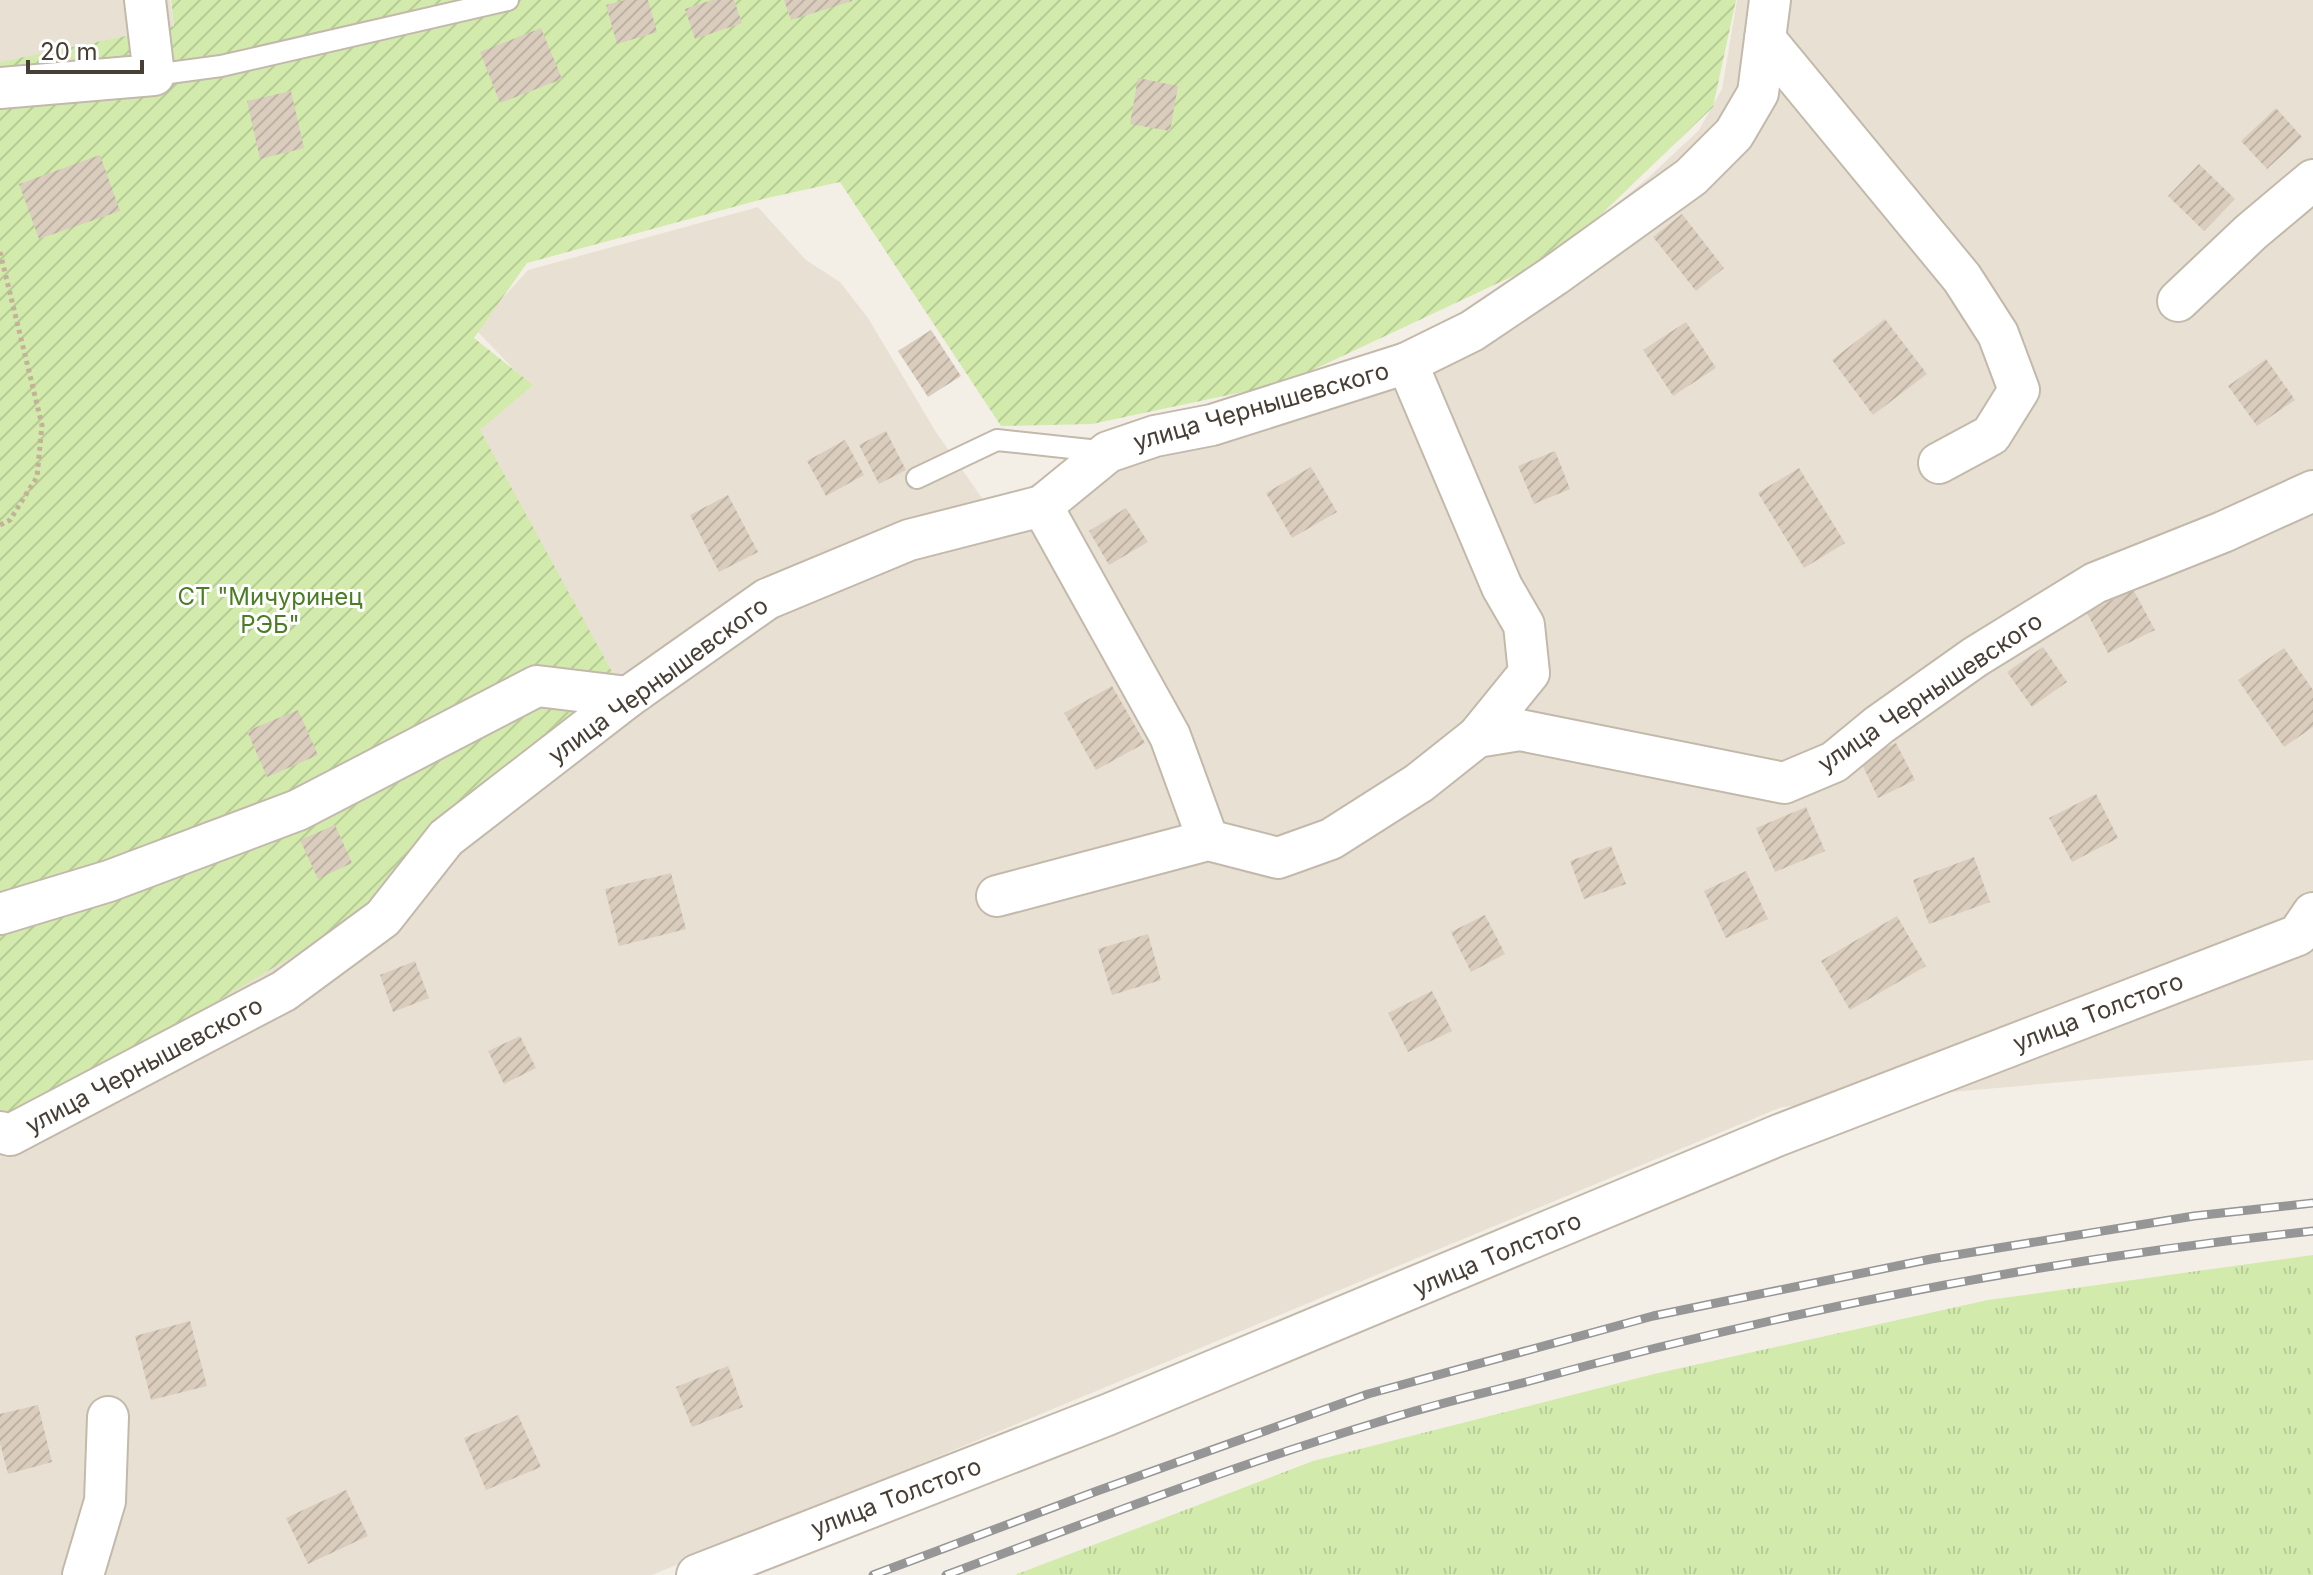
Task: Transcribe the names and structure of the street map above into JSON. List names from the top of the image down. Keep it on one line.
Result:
{"streets":{"street":["улица Чернышевского","улица Толстого"]},"parks":["СТ \"Мичуринец РЭБ\""],"scale_bar":"20 m"}
